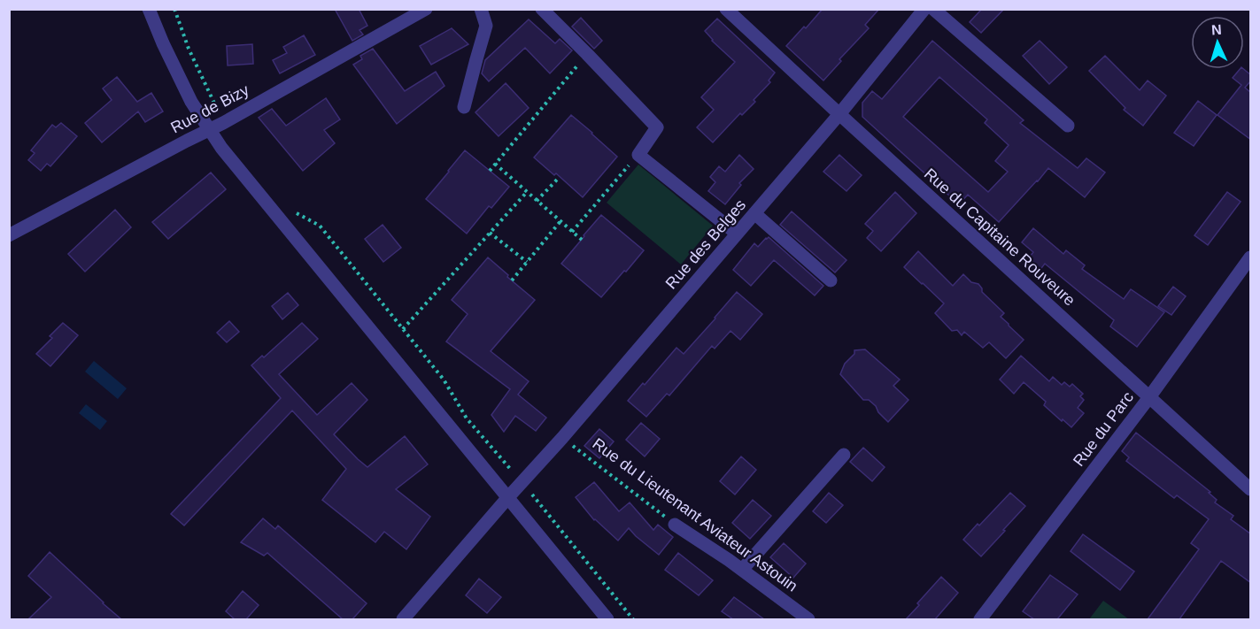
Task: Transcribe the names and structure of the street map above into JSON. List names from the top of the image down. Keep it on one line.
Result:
{"streets":{"street":["Rue de Bizy","Rue du Capitaine Rouveure","Rue des Belges","Rue du Parc","Rue du Lieutenant Aviateur Astouin"]},"crossings":[["Rue du Capitaine Rouveure","Rue des Belges"],["Rue du Capitaine Rouveure","Rue du Parc"],["Rue des Belges","Rue du Lieutenant Aviateur Astouin"]],"north":"top"}
